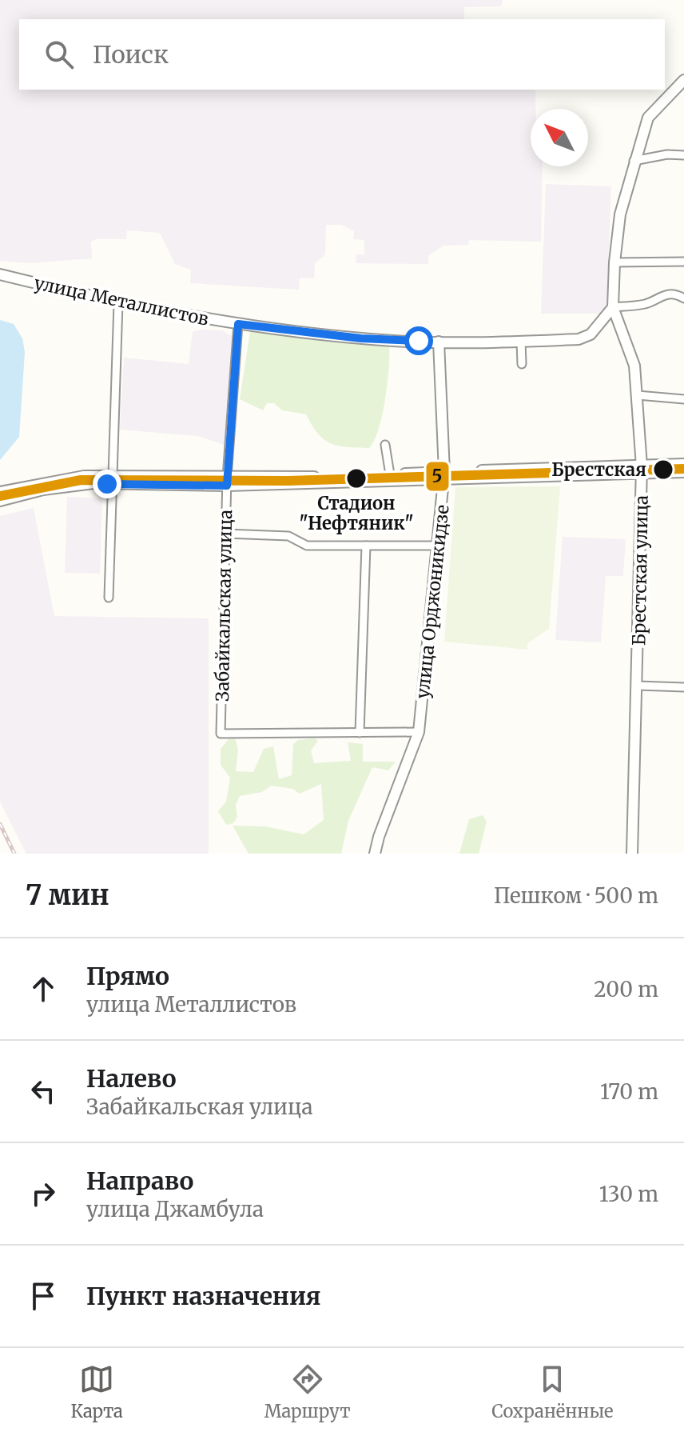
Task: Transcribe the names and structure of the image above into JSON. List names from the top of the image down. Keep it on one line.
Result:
{"streets":{"street":["улица Металлистов","Брестская улица","улица Орджоникидзе","Забайкальская улица"]},"crossings":[["улица Металлистов","Брестская улица"],["улица Металлистов","улица Орджоникидзе"],["улица Металлистов","Забайкальская улица"]],"places":["Брестская","Стадион \"Нефтяник\""],"lines":["transit line 5"],"north":"top left","page":{"search":"Поиск","heading":["7 мин","Пешком · 500 m"],"list":[["Прямо","улица Металлистов","200 m"],["Налево","Забайкальская улица","170 m"],["Направо","улица Джамбула","130 m"],"Пункт назначения"],"nav":["Карта","Маршрут","Сохранённые"]}}
